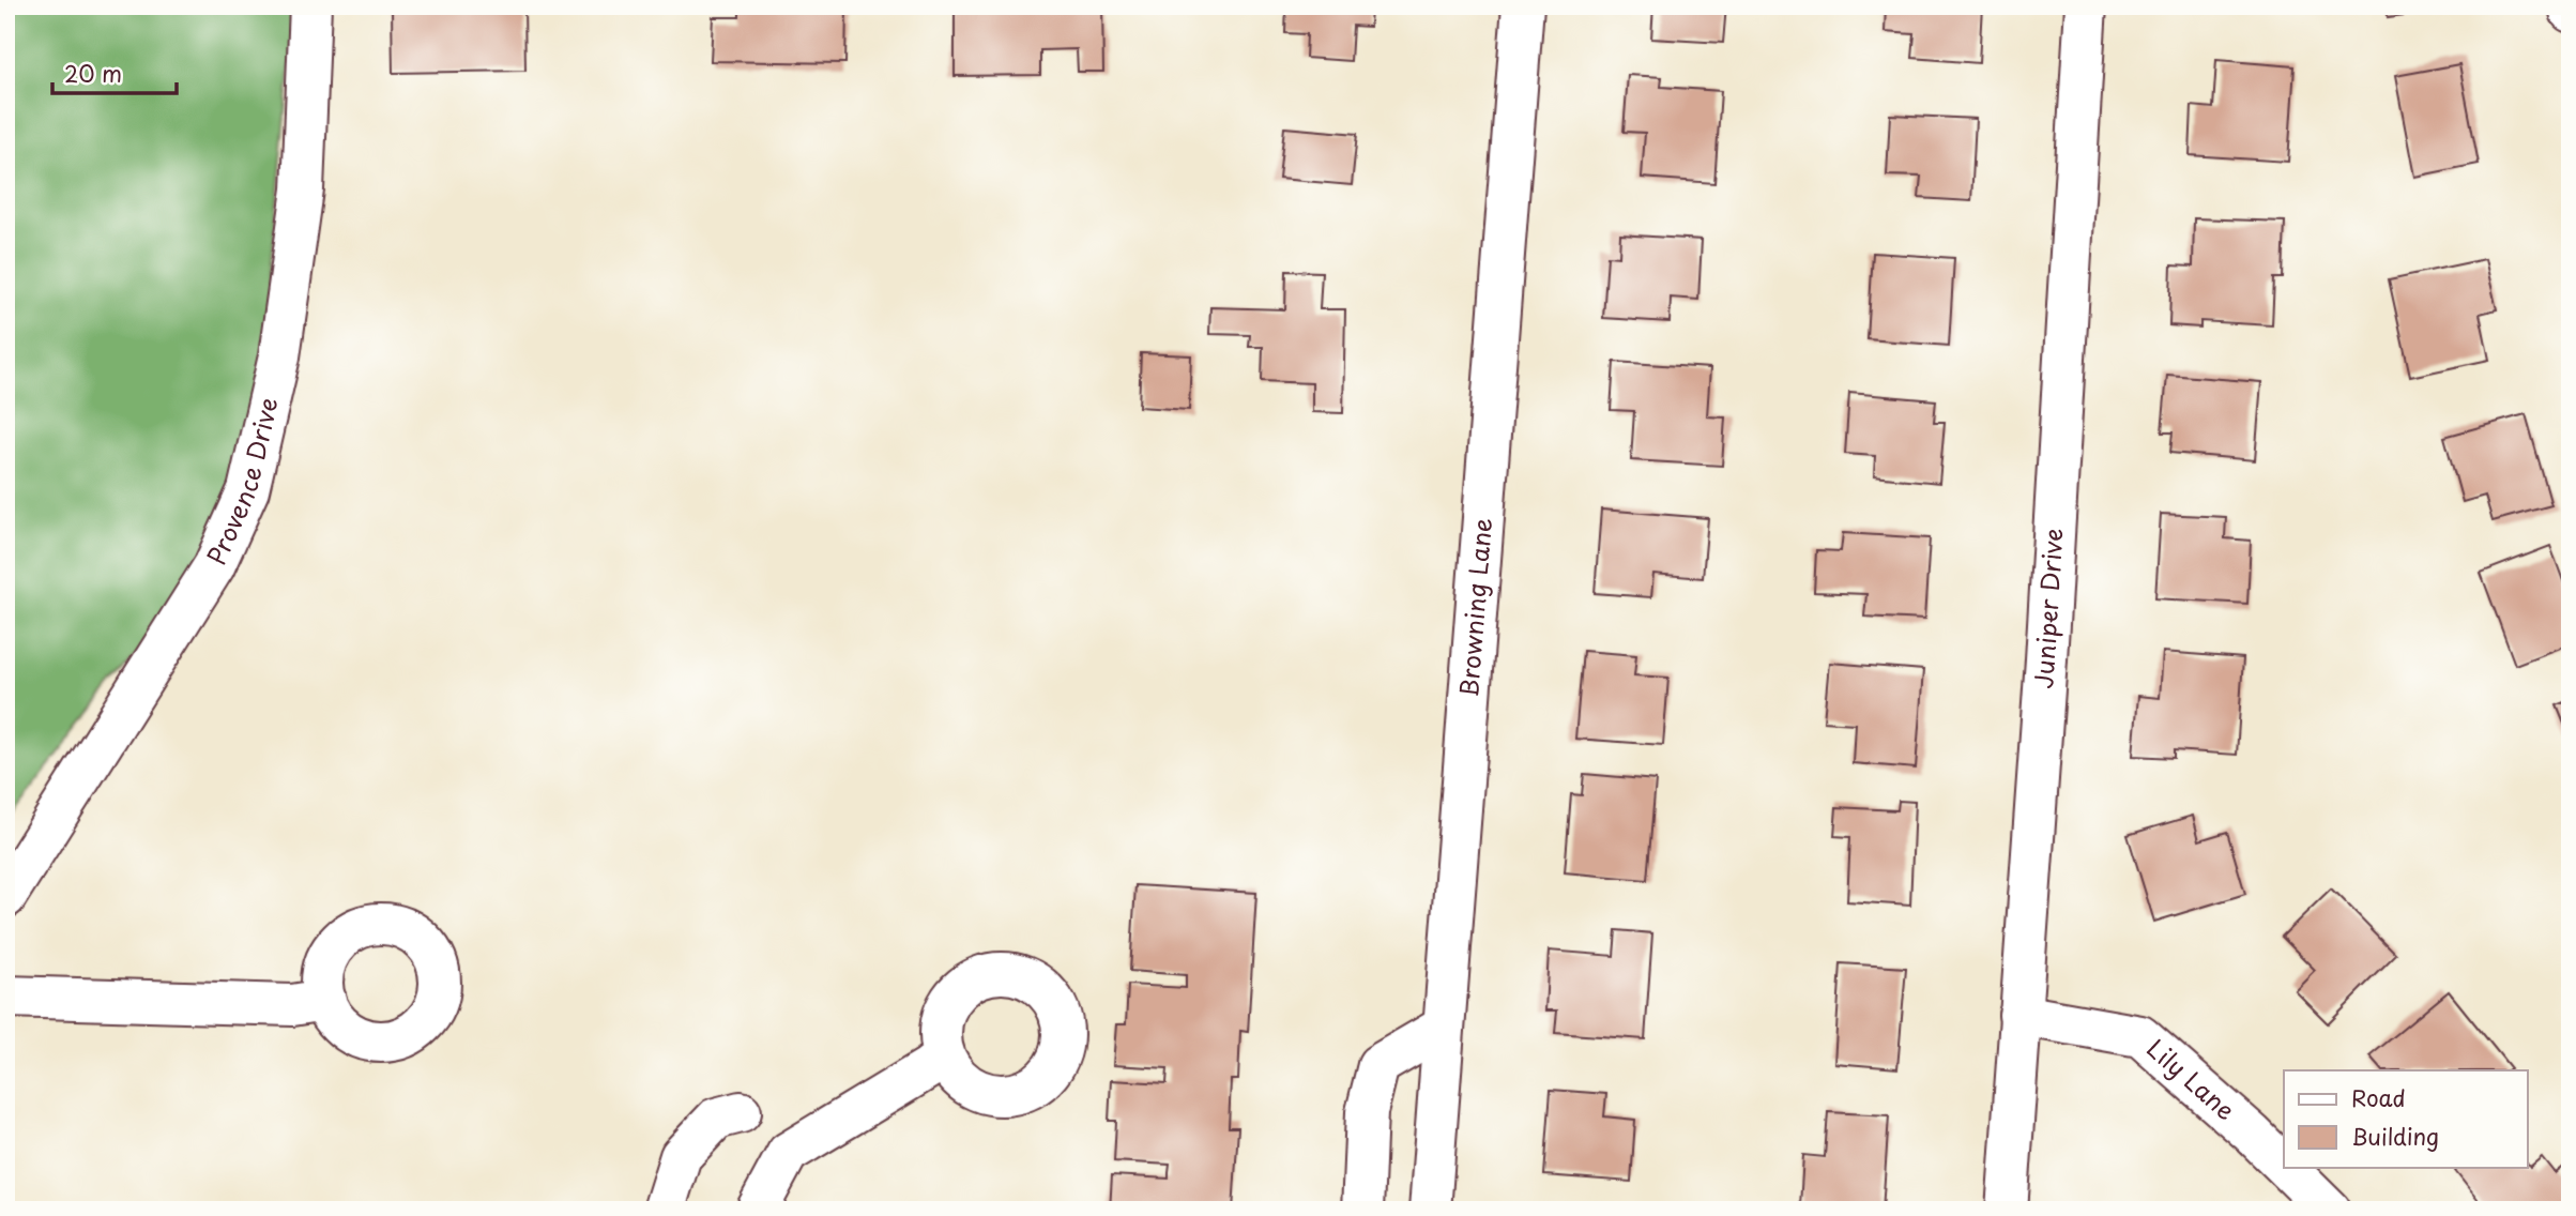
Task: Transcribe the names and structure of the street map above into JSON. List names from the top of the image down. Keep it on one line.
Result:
{"streets":{"street":["Provence Drive","Browning Lane","Juniper Drive","Lily Lane"]},"crossings":[["Juniper Drive","Lily Lane"]],"legend":["Road","Building"],"scale_bar":"20 m"}
